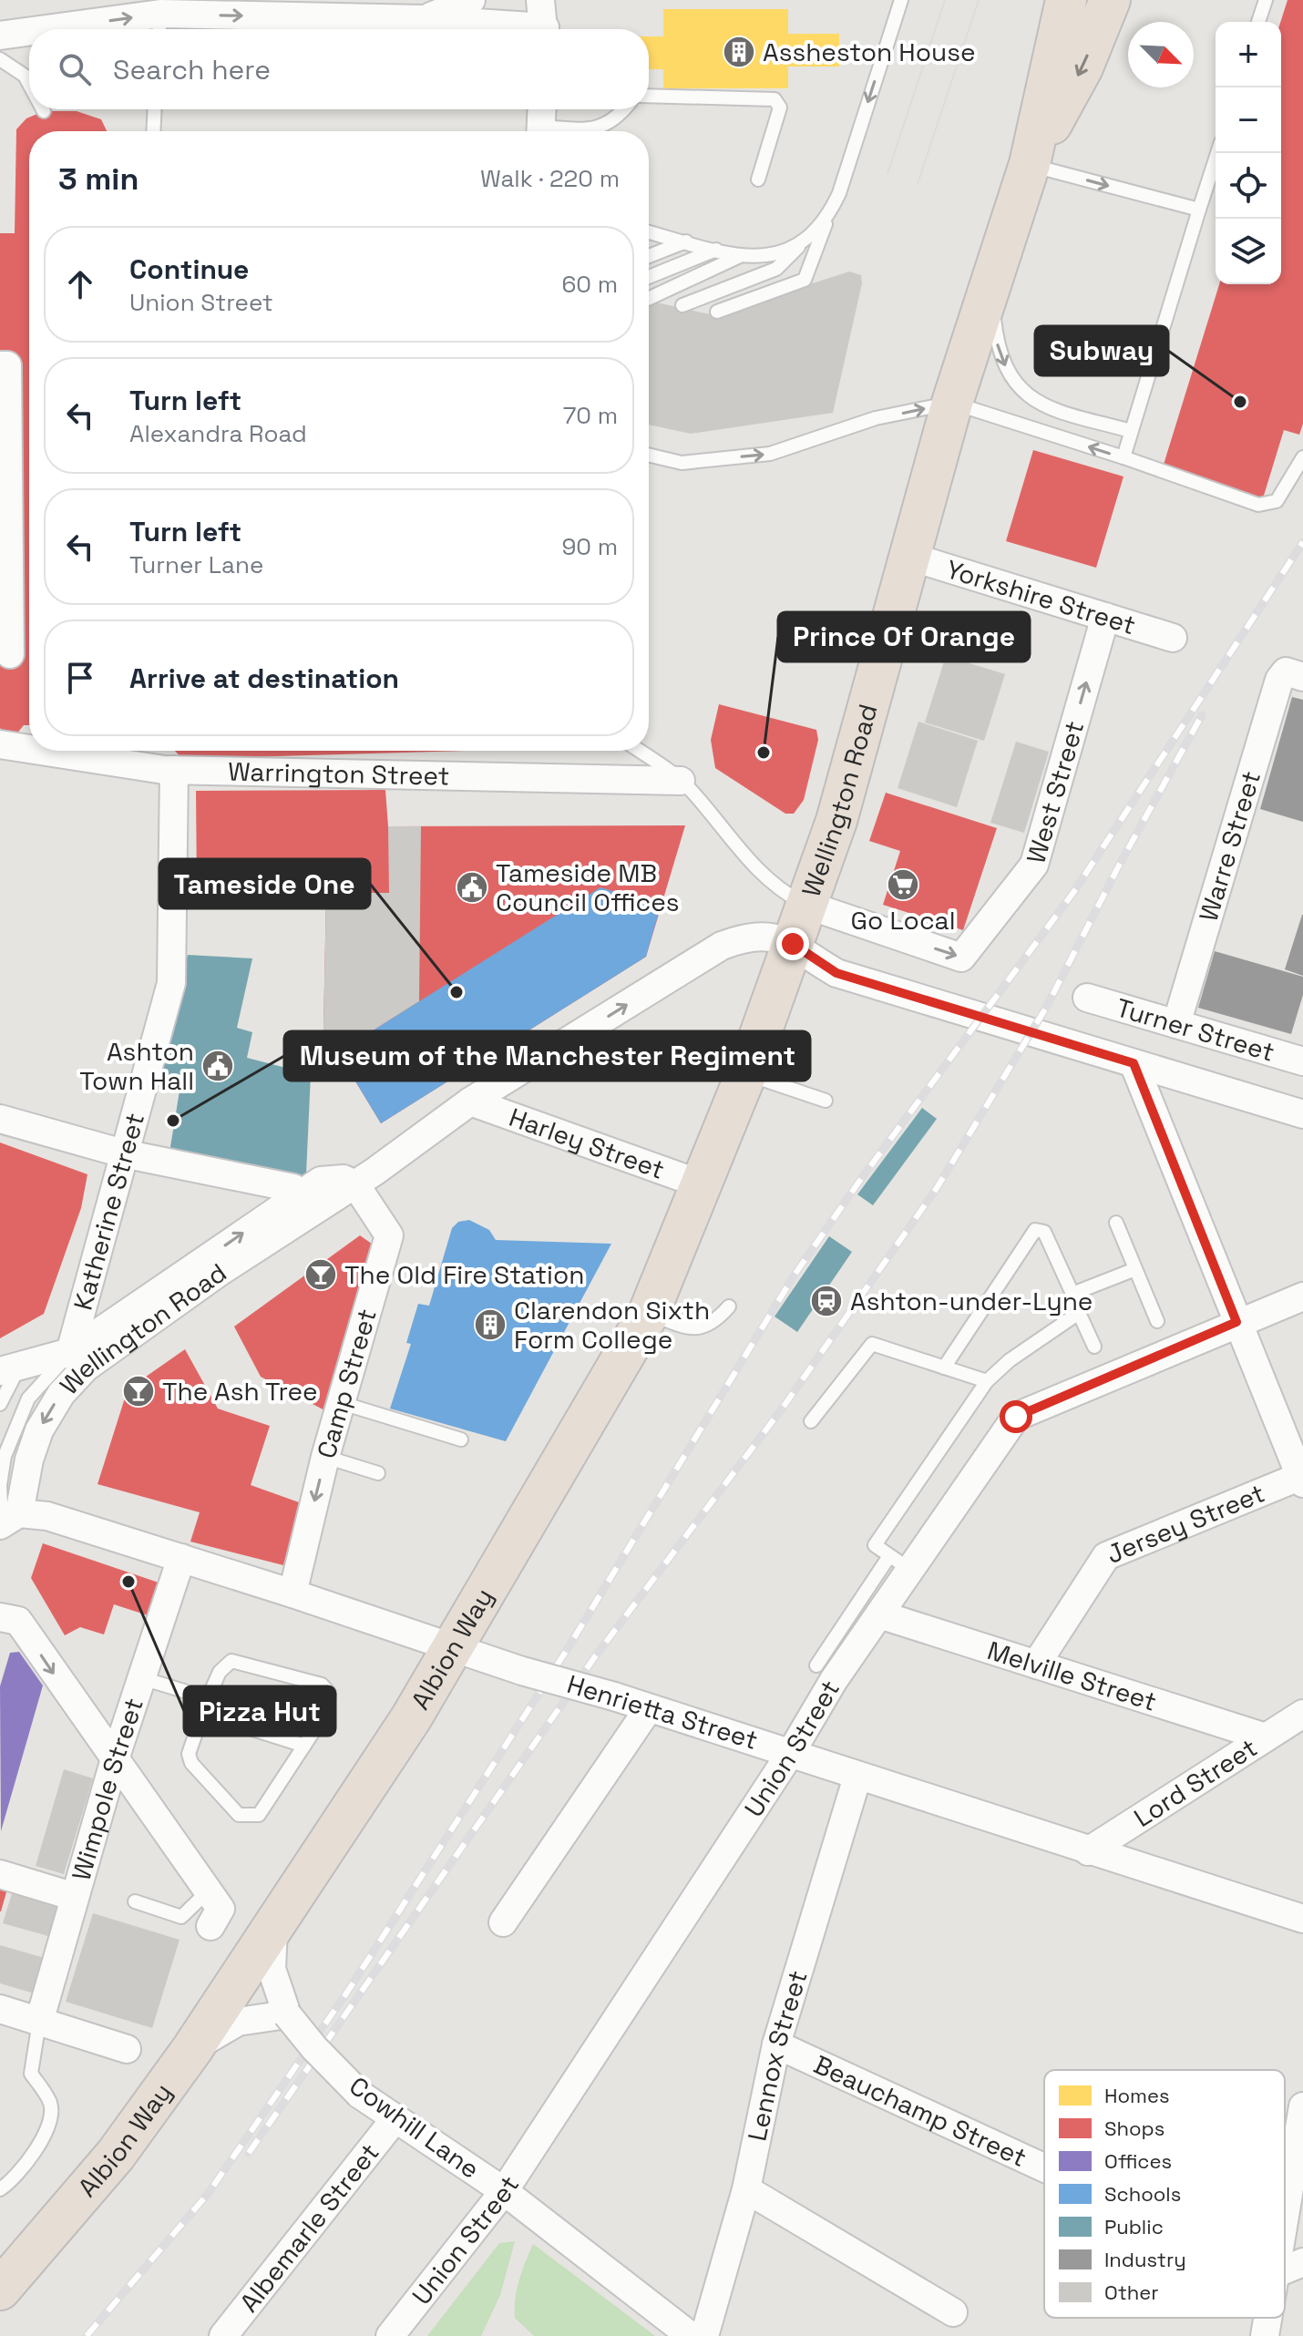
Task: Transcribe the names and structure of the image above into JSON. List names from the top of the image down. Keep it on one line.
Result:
{"streets":{"highway":["Wellington Road","Albion Way"],"street":["Yorkshire Street","Warrington Street","West Street","Warre Street","Turner Street","Harley Street","Katherine Street","Camp Street","Jersey Street","Melville Street","Henrietta Street","Union Street","Lord Street","Wimpole Street","Lennox Street","Beauchamp Street","Cowhill Lane","Albemarle Street"]},"crossings":[["Yorkshire Street","West Street"],["Yorkshire Street","Wellington Road"],["Warrington Street","Katherine Street"],["West Street","Wellington Road"],["Wellington Road","Harley Street"],["Wellington Road","Katherine Street"],["Wellington Road","Camp Street"],["Wellington Road","Albion Way"],["Wellington Road","Henrietta Street"],["Warre Street","Turner Street"],["Harley Street","Albion Way"],["Camp Street","Henrietta Street"],["Jersey Street","Melville Street"],["Albion Way","Henrietta Street"],["Albion Way","Cowhill Lane"],["Melville Street","Union Street"],["Melville Street","Lord Street"],["Henrietta Street","Union Street"],["Henrietta Street","Lord Street"],["Henrietta Street","Wimpole Street"],["Henrietta Street","Lennox Street"],["Union Street","Cowhill Lane"],["Lennox Street","Beauchamp Street"],["Cowhill Lane","Albemarle Street"]],"places":{"building":["Assheston House","Clarendon Sixth Form College"],"other":["Subway","Prince Of Orange","Tameside One","Museum of the Manchester Regiment","Pizza Hut"],"supermarket":["Go Local"],"public building":["Tameside MB Council Offices","Ashton Town Hall"],"bar":["The Old Fire Station","The Ash Tree"],"station":["Ashton-under-Lyne"]},"legend":["Homes","Shops","Offices","Schools","Public","Industry","Other"],"north":"bottom right","page":{"map_buttons":["+","−"],"search":"Search here","heading":["3 min","Walk · 220 m"],"list":[["Continue","Union Street","60 m"],["Turn left","Alexandra Road","70 m"],["Turn left","Turner Lane","90 m"],"Arrive at destination"]}}
